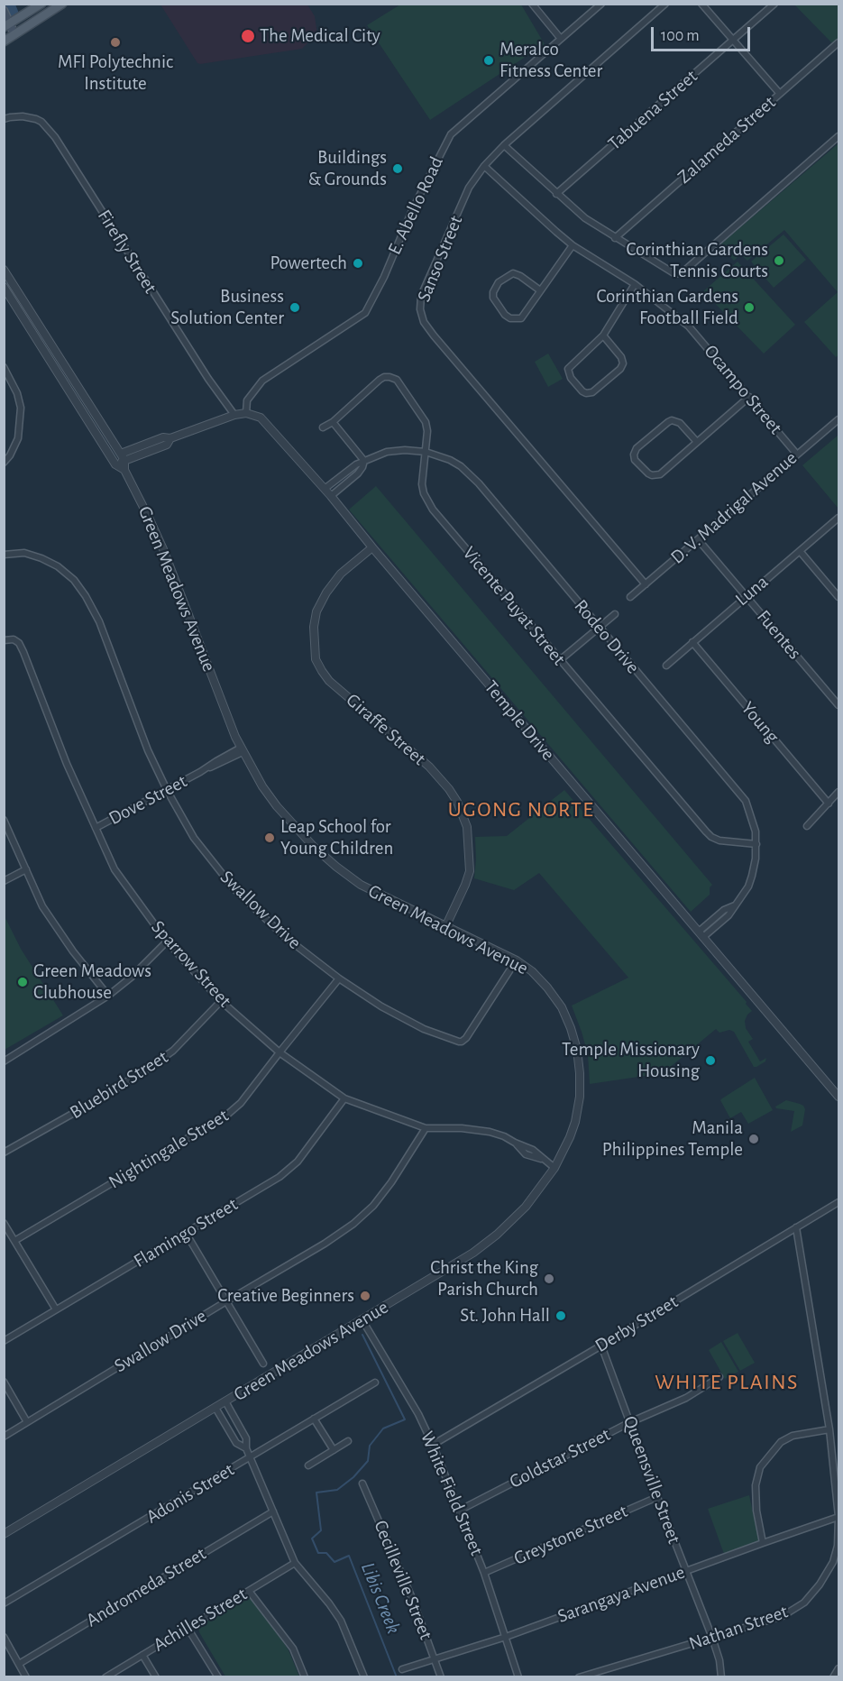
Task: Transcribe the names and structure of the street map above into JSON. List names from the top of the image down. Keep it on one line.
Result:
{"streets":{"street":["Tabuena Street","Zalameda Street","E. Abello Road","Firefly Street","Sanso Street","Ocampo Street","D. V. Madrigal Avenue","Green Meadows Avenue","Luna","Vicente Puyat Street","Fuentes","Rodeo Drive","Temple Drive","Young","Giraffe Street","Dove Street","Swallow Drive","Sparrow Street","Bluebird Street","Nightingale Street","Flamingo Street","Derby Street","Goldstar Street","Queensville Street","Adonis Street","White Field Street","Greystone Street","Cecilleville Street","Andromeda Street","Sarangaya Avenue","Achilles Street","Nathan Street"]},"crossings":[["E. Abello Road","Temple Drive"],["Sanso Street","Ocampo Street"],["Sanso Street","D. V. Madrigal Avenue"],["Ocampo Street","D. V. Madrigal Avenue"],["D. V. Madrigal Avenue","Fuentes"],["Green Meadows Avenue","Giraffe Street"],["Green Meadows Avenue","Dove Street"],["Green Meadows Avenue","Sparrow Street"],["Green Meadows Avenue","White Field Street"],["Luna","Fuentes"],["Luna","Young"],["Vicente Puyat Street","Rodeo Drive"],["Rodeo Drive","Temple Drive"],["Temple Drive","Giraffe Street"],["Dove Street","Swallow Drive"],["Dove Street","Sparrow Street"],["Swallow Drive","Sparrow Street"],["Swallow Drive","Nightingale Street"],["Sparrow Street","Bluebird Street"],["Sparrow Street","Nightingale Street"],["Sparrow Street","Flamingo Street"],["Derby Street","Queensville Street"],["Derby Street","White Field Street"],["Derby Street","Nathan Street"],["Goldstar Street","Queensville Street"],["Goldstar Street","White Field Street"],["Queensville Street","Greystone Street"],["Queensville Street","Sarangaya Avenue"],["Queensville Street","Nathan Street"],["White Field Street","Greystone Street"],["White Field Street","Sarangaya Avenue"],["Cecilleville Street","Sarangaya Avenue"],["Sarangaya Avenue","Nathan Street"]],"districts":["UGONG NORTE","WHITE PLAINS"],"water":["Libis Creek"],"places":["The Medical City","MFI Polytechnic Institute","Meralco Fitness Center","Buildings & Grounds","Corinthian Gardens Tennis Courts","Powertech","Business Solution Center","Corinthian Gardens Football Field","Leap School for Young Children","Green Meadows Clubhouse","Temple Missionary Housing","Manila Philippines Temple","Christ the King Parish Church","Creative Beginners","St. John Hall"],"scale_bar":"100 m"}
